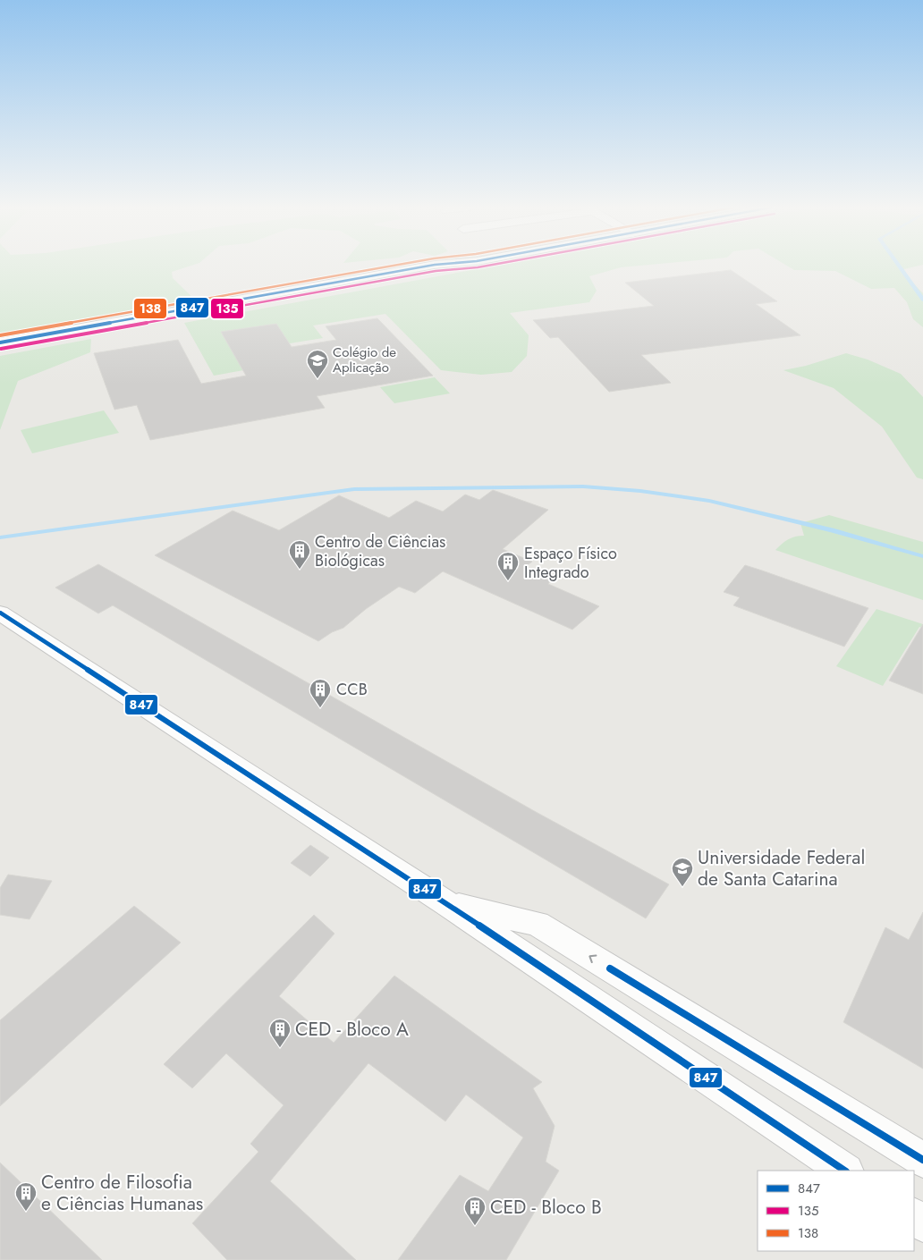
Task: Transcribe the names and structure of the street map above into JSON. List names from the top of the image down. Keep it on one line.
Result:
{"places":{"school or university":["Colégio de Aplicação","Universidade Federal de Santa Catarina"],"building":["Centro de Ciências Biológicas","Espaço Físico Integrado","CCB","CED - Bloco A","Centro de Filosofia e Ciências Humanas","CED - Bloco B"]},"lines":["transit line 847","transit line 135","transit line 138"],"legend":["847","135","138"]}
